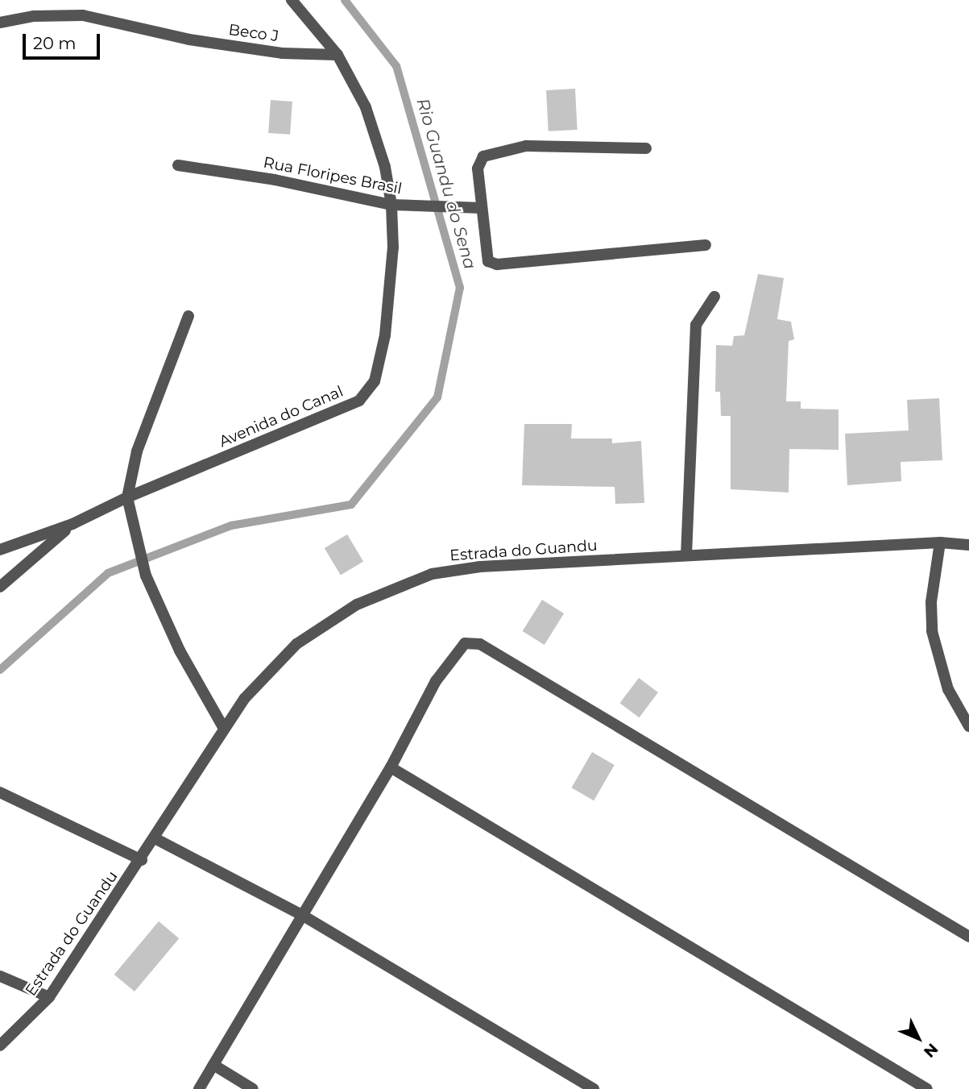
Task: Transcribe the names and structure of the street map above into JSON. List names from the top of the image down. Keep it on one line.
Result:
{"streets":{"street":["Beco J","Rua Floripes Brasil","Avenida do Canal","Estrada do Guandu"]},"crossings":[["Beco J","Avenida do Canal"],["Rua Floripes Brasil","Avenida do Canal"]],"water":["Rio Guandu do Sena"],"scale_bar":"20 m","north":"bottom right"}
